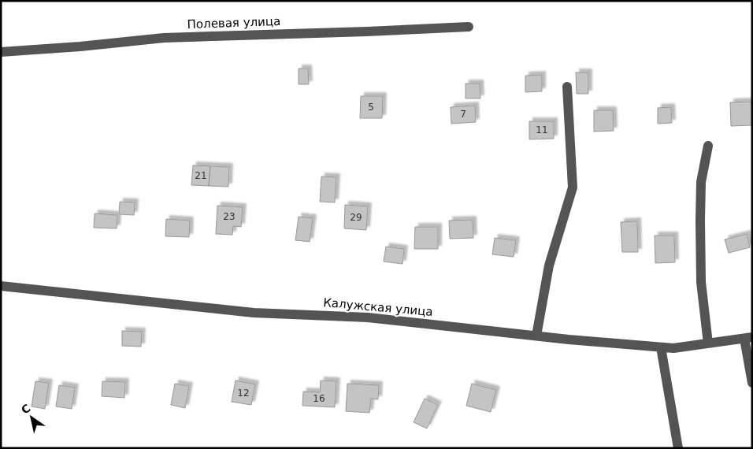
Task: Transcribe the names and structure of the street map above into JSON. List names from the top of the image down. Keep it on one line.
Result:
{"streets":{"street":["Полевая улица","Калужская улица"]},"house_numbers":["5","7","11","21","23","29","12","16"],"north":"top left"}
